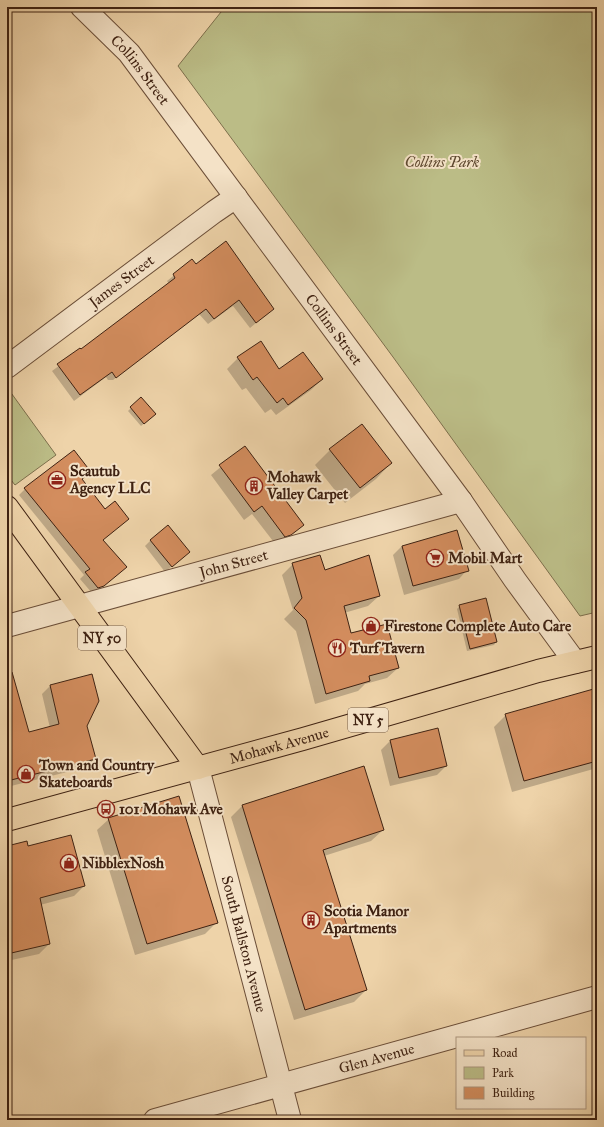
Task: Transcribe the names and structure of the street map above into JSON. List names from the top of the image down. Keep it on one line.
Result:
{"streets":{"main road":["NY 50","NY 5","Mohawk Avenue"],"street":["Collins Street","James Street","John Street","South Ballston Avenue","Glen Avenue"]},"crossings":[["Collins Street","James Street"],["Collins Street","John Street"],["Collins Street","Mohawk Avenue"],["John Street","NY 50"],["NY 50","Mohawk Avenue"],["NY 50","South Ballston Avenue"],["Mohawk Avenue","South Ballston Avenue"],["South Ballston Avenue","Glen Avenue"]],"parks":["Collins Park"],"places":{"office":["Scautub Agency LLC"],"building":["Mohawk Valley Carpet","Scotia Manor Apartments"],"supermarket":["Mobil Mart"],"shop":["Firestone Complete Auto Care","Town and Country Skateboards","NibblexNosh"],"restaurant":["Turf Tavern"],"bus stop":["101 Mohawk Ave"]},"legend":["Road","Park","Building"]}
